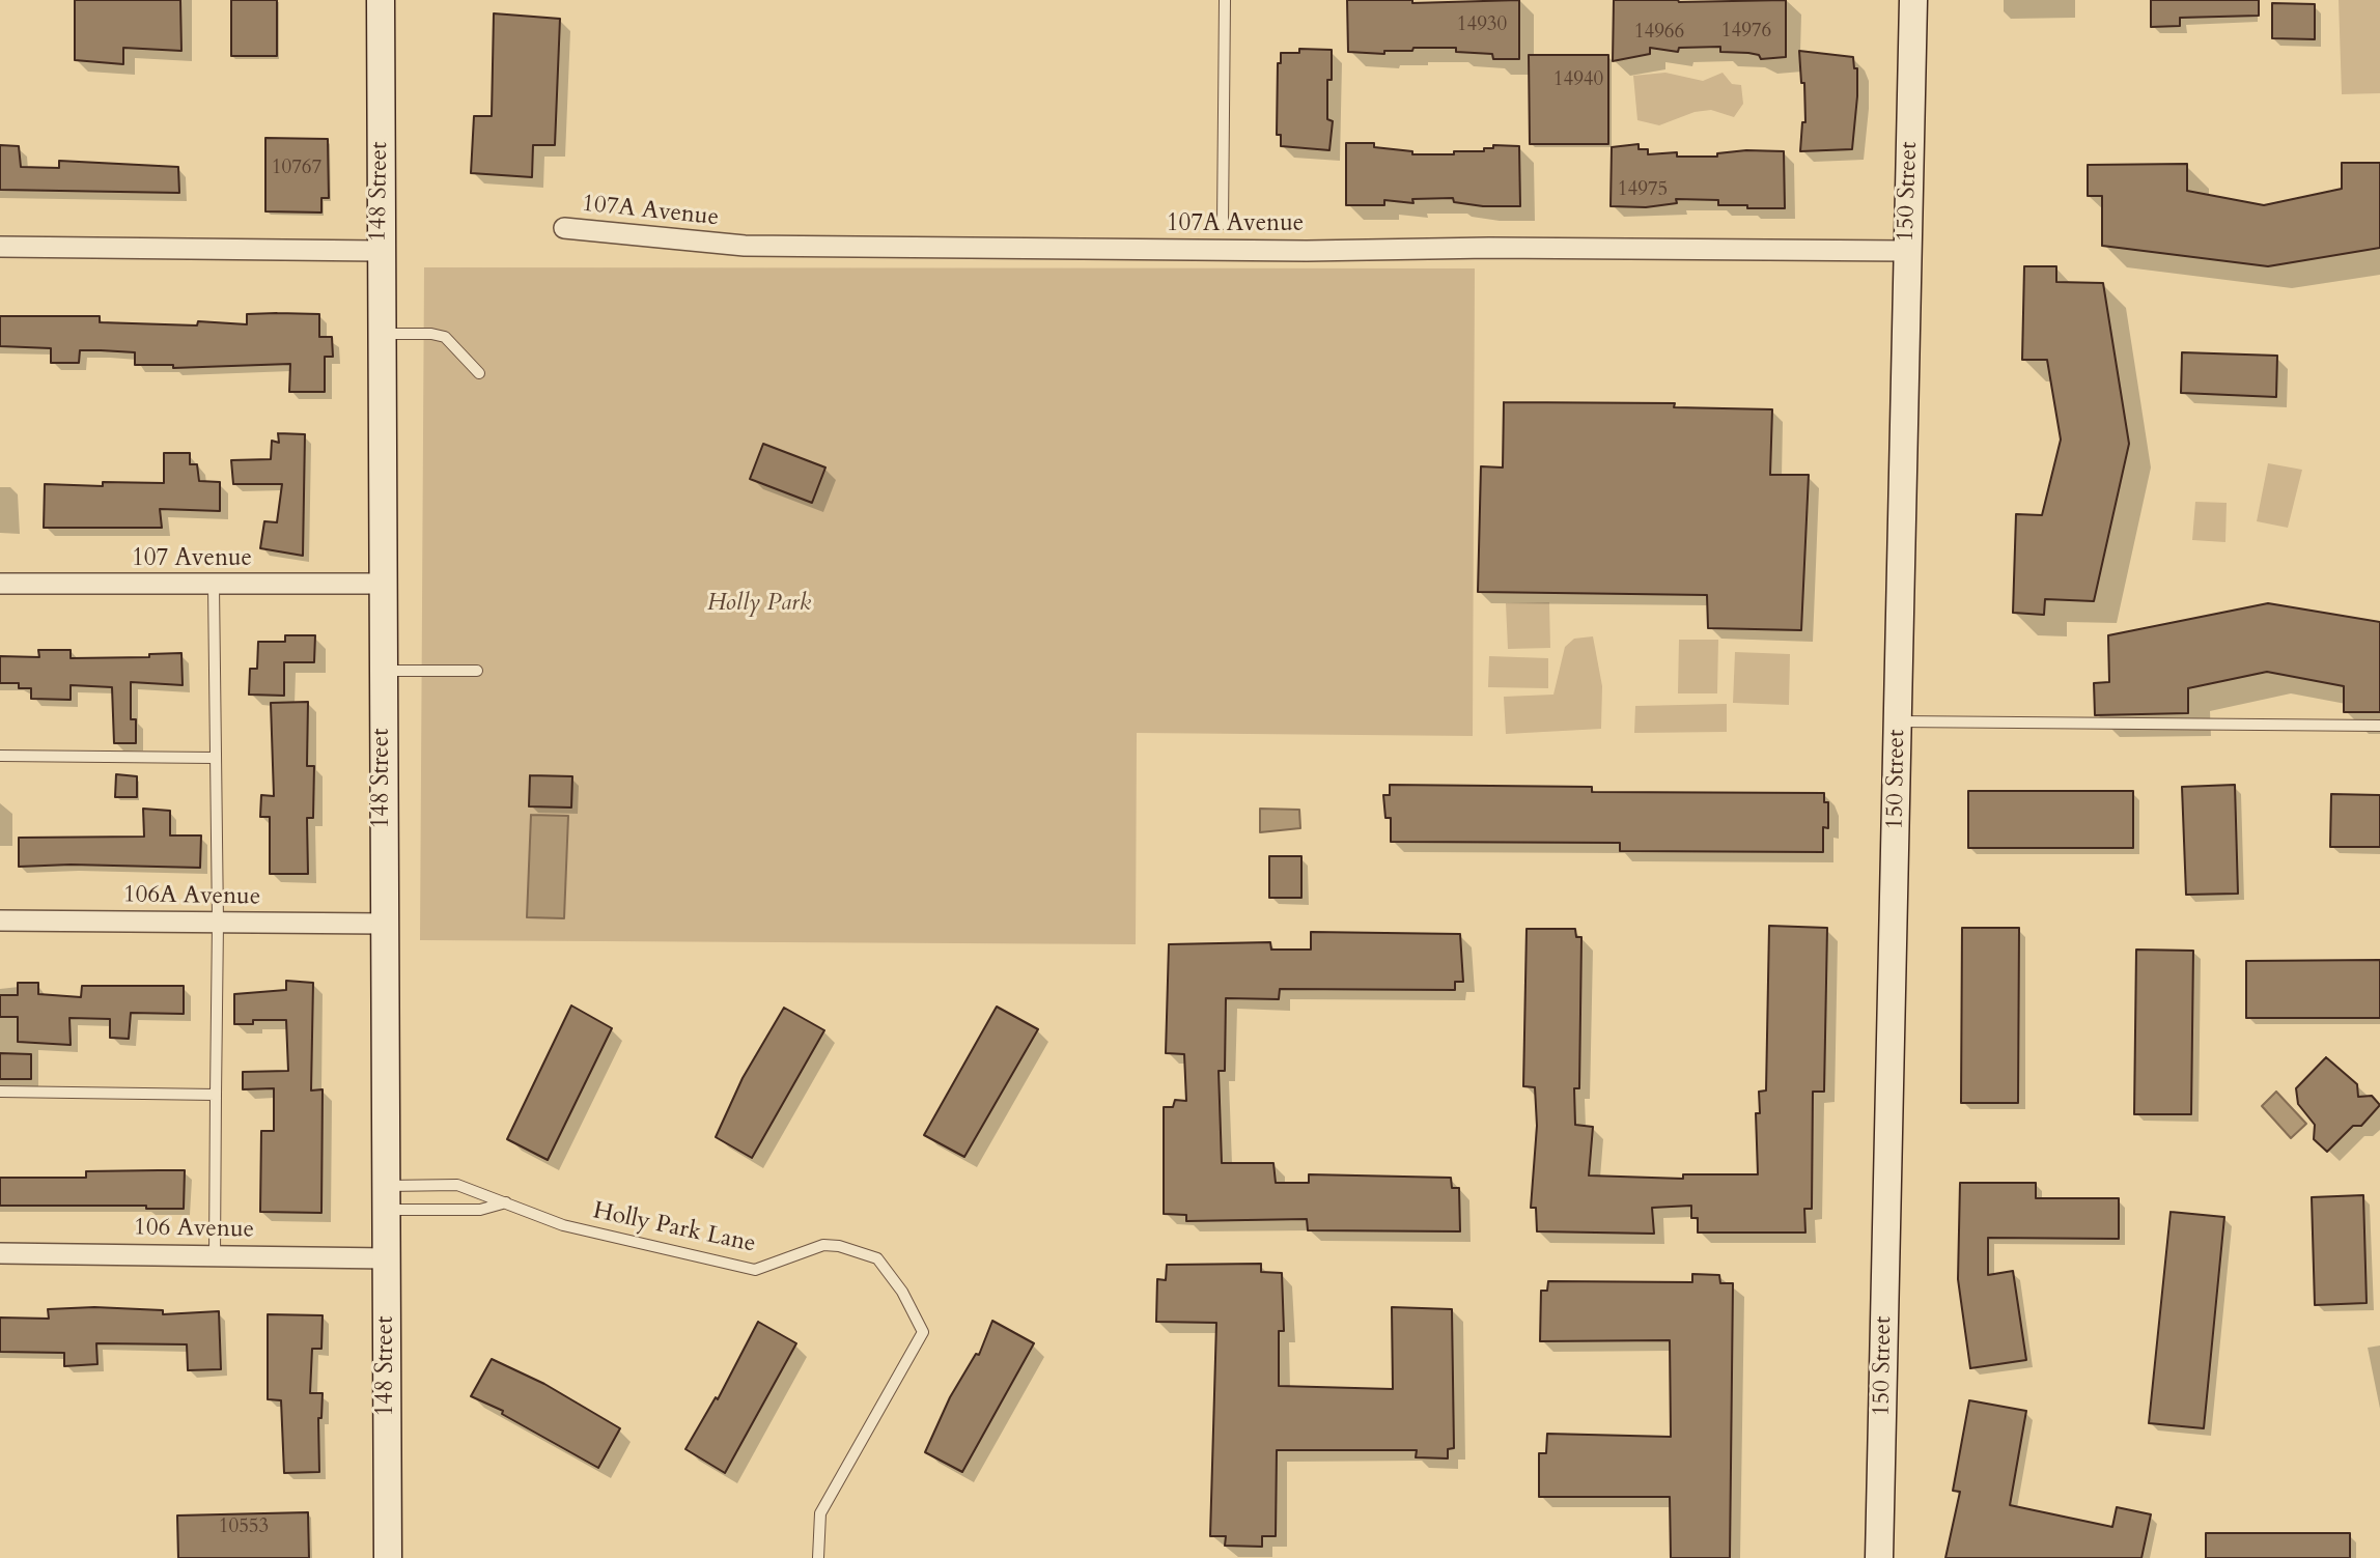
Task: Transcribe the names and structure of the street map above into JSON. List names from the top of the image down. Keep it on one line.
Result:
{"streets":{"main road":["148 Street","150 Street"],"street":["107A Avenue","107 Avenue","106A Avenue","106 Avenue"],"lane":["Holly Park Lane"]},"crossings":[["148 Street","107 Avenue"],["148 Street","106A Avenue"],["148 Street","Holly Park Lane"],["148 Street","106 Avenue"],["150 Street","107A Avenue"]],"parks":["Holly Park"],"house_numbers":["14930","14976","14966","14940","10767","14975","10553"]}
